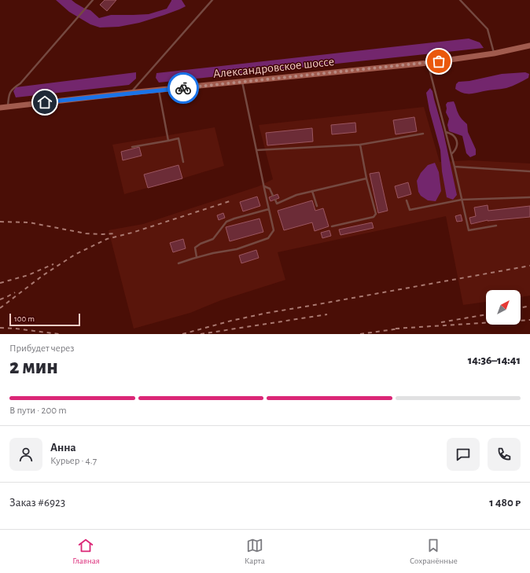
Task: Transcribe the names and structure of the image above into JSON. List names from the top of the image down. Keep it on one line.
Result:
{"streets":{"main road":["Александровское шоссе"]},"scale_bar":"100 m","north":"top right","page":{"scale":"100 m","heading":["2 мин","Прибудет через","14:36–14:41"],"panel":["Анна","Курьер · 4.7","Заказ #6923","1 480 ₽"],"bar":"В пути · 200 m","tabs":["Главная","Карта","Сохранённые"]}}
